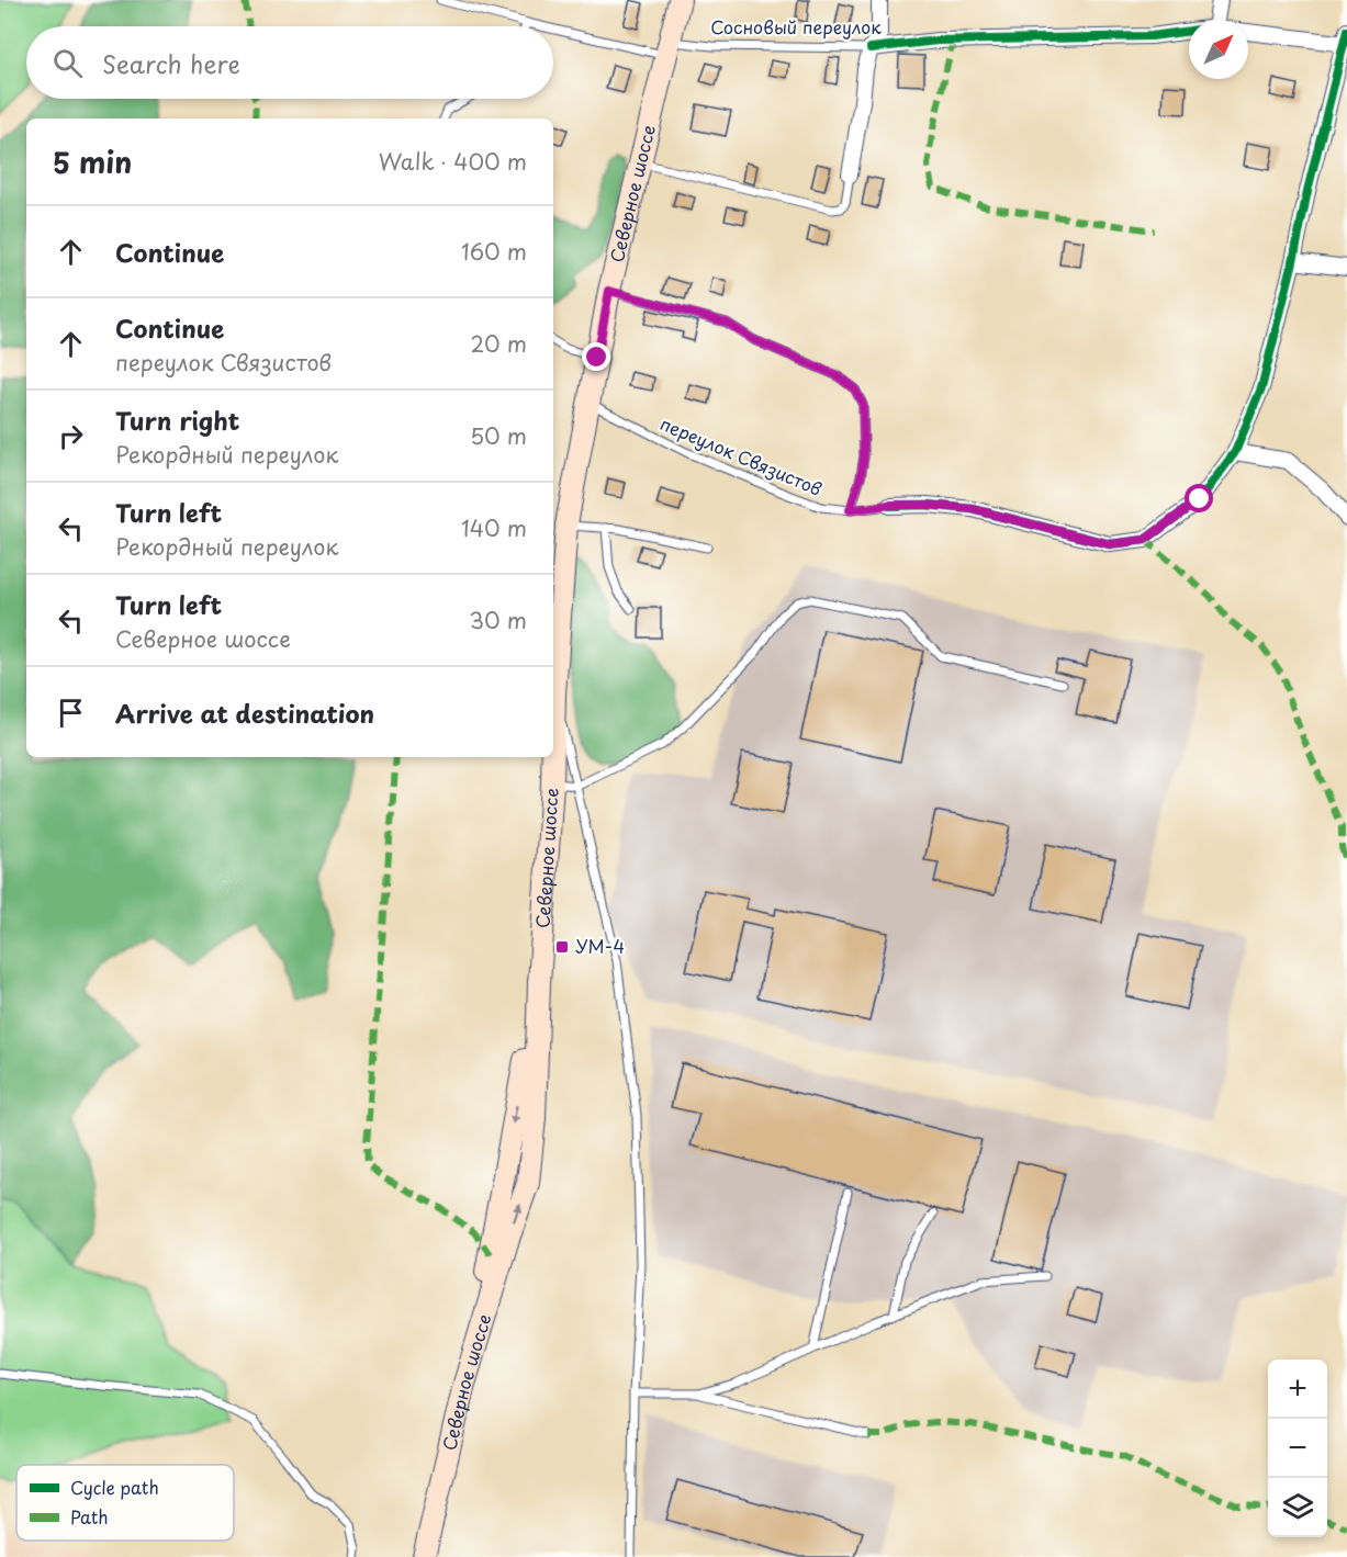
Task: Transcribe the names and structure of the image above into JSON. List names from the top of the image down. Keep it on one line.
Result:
{"streets":{"main road":["Северное шоссе"],"street":["Сосновый переулок"],"lane":["переулок Связистов"]},"crossings":[["Сосновый переулок","Северное шоссе"],["Северное шоссе","переулок Связистов"]],"places":{"transit":["УМ-4"]},"legend":["Cycle path","Path"],"north":"top right","page":{"search":"Search here","heading":["5 min","Walk · 400 m"],"list":[["Continue","160 m"],["Continue","переулок Связистов","20 m"],["Turn right","Рекордный переулок","50 m"],["Turn left","Рекордный переулок","140 m"],["Turn left","Северное шоссе","30 m"],"Arrive at destination"],"map_buttons":["+","−"]}}
